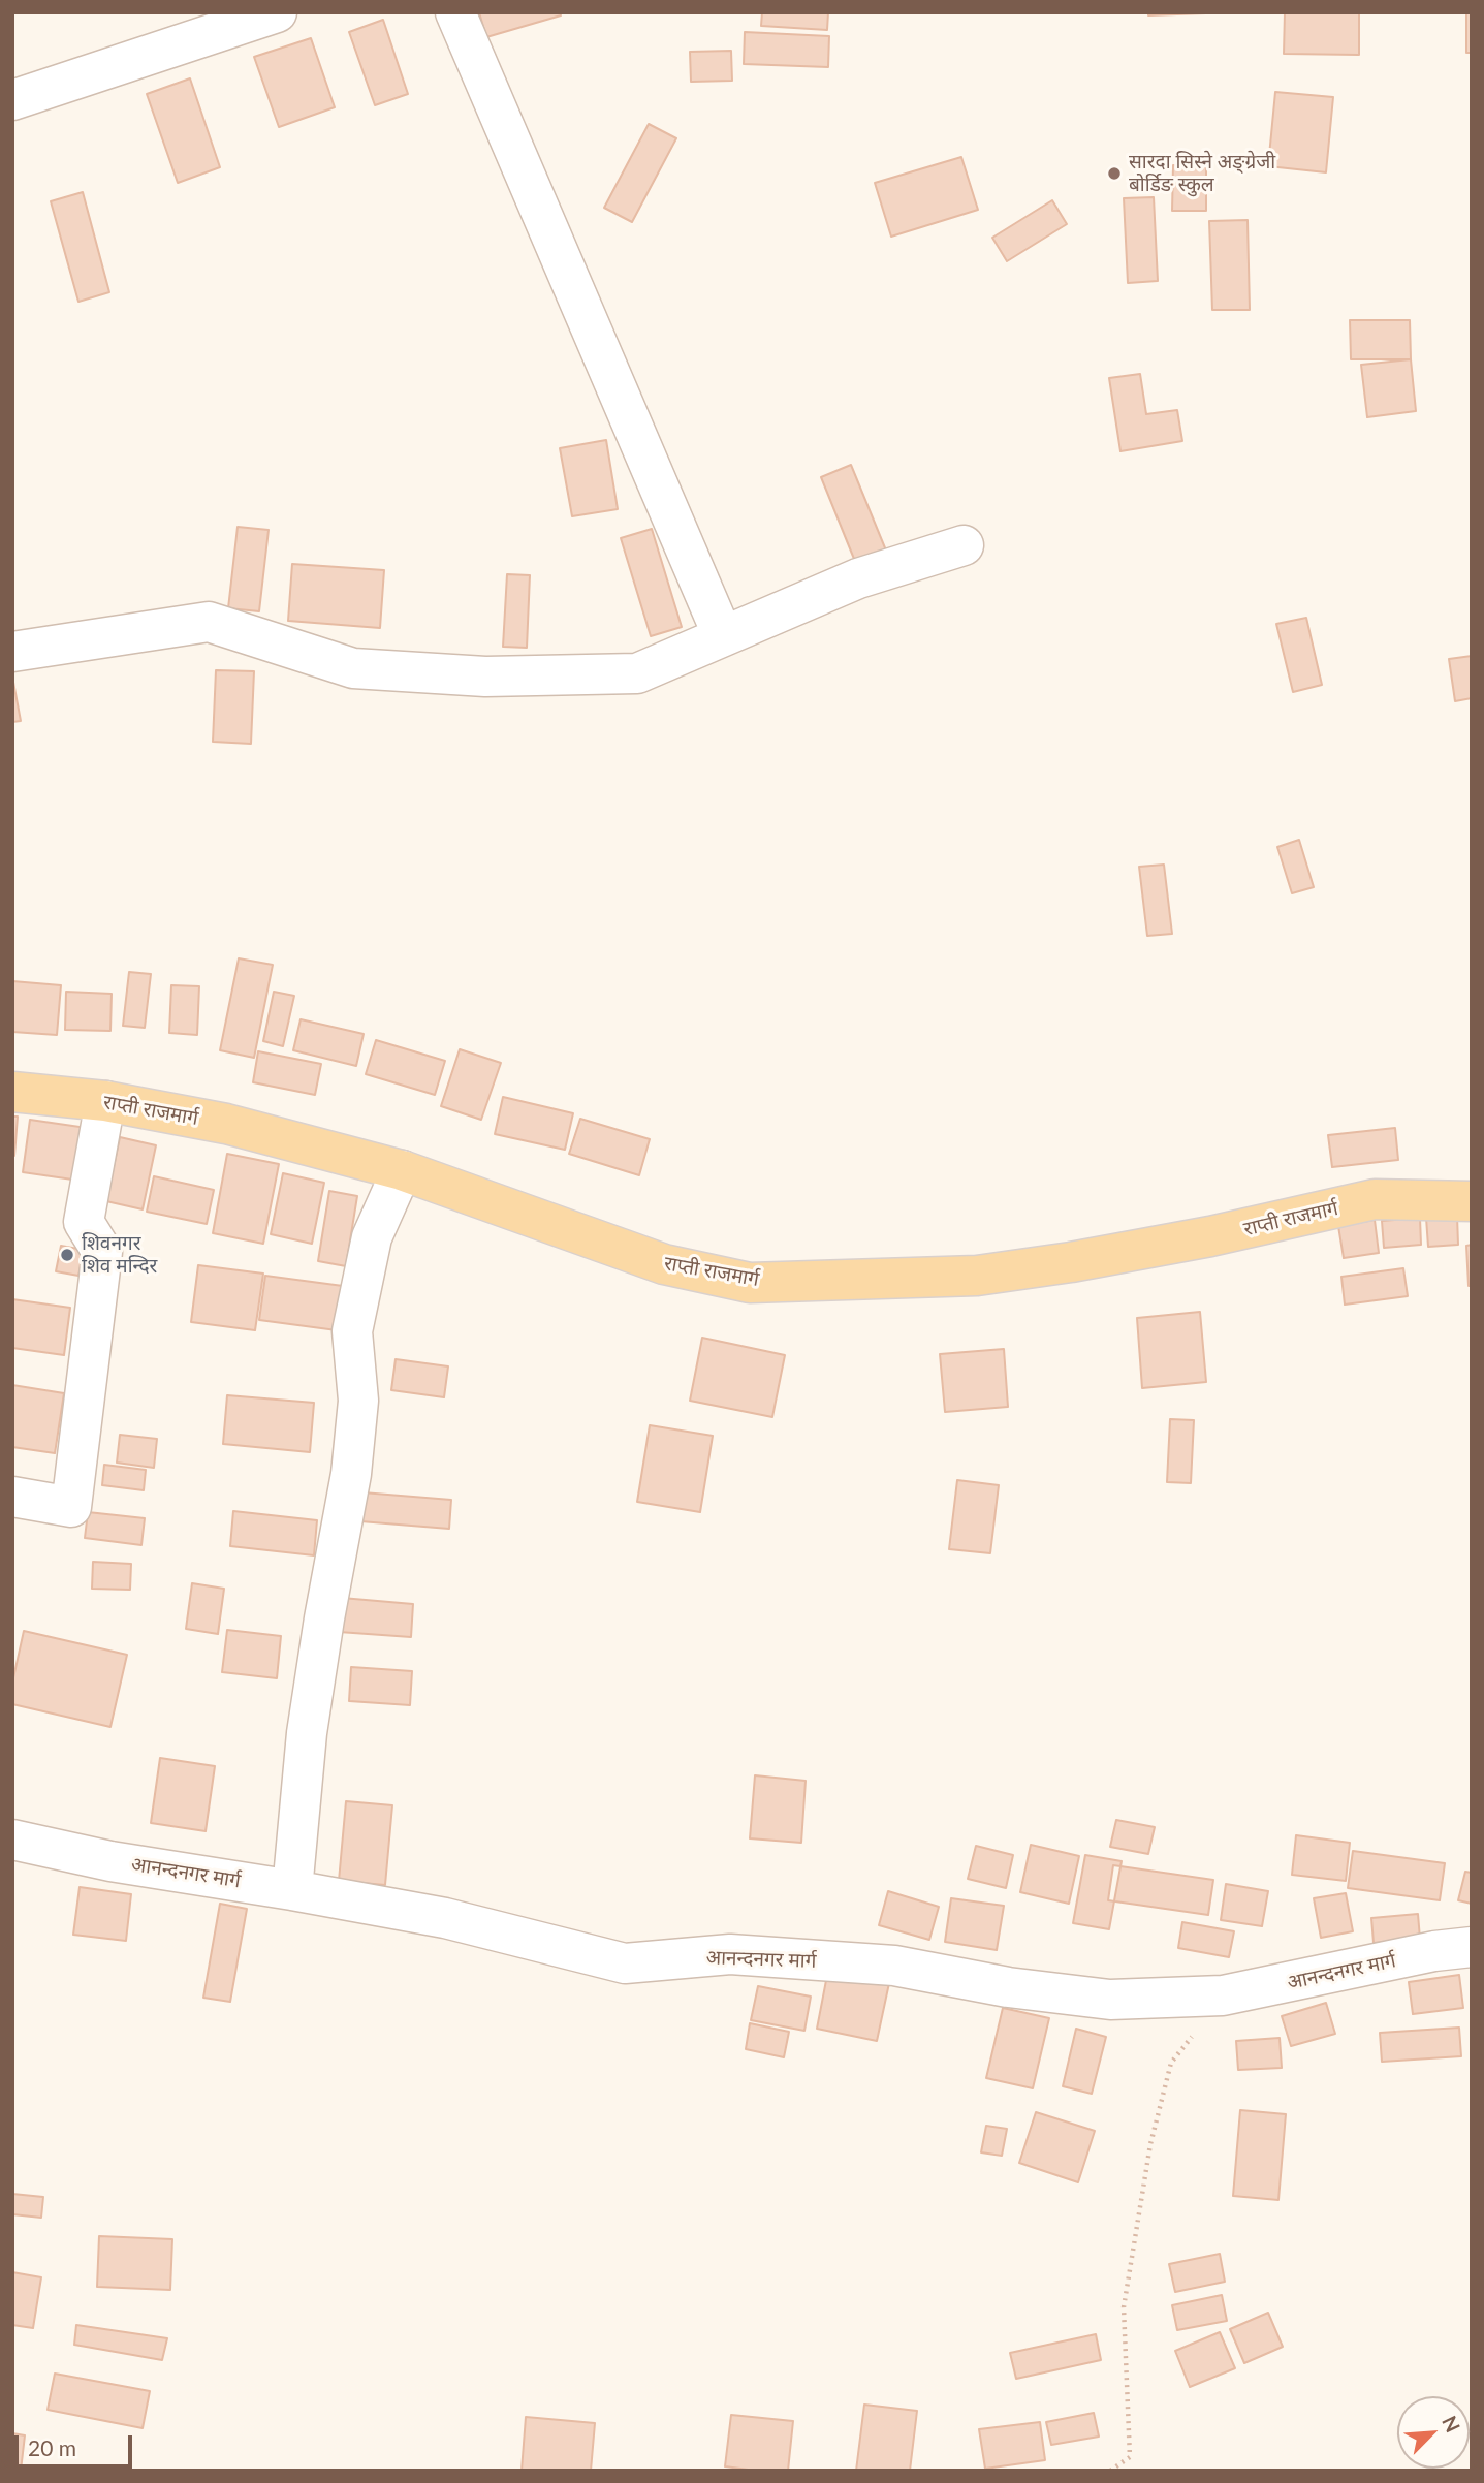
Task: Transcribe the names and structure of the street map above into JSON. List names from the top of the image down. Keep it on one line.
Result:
{"streets":{"main road":["राप्ती राजमार्ग"],"street":["आनन्दनगर मार्ग"]},"places":["सारदा सिस्ने अङ्ग्रेजी बोर्डिङ स्कुल","शिवनगर शिव मन्दिर"],"scale_bar":"20 m","north":"top right"}
